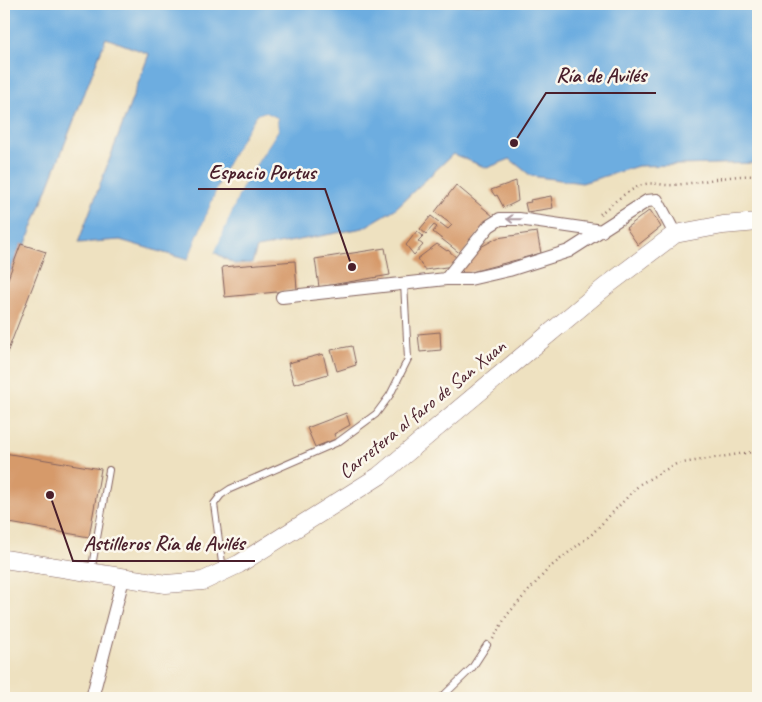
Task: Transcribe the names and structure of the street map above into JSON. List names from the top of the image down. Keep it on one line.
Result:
{"streets":{"street":["Carretera al faro de San Xuan"]},"places":["Ría de Avilés","Espacio Portus","Astilleros Ría de Avilés"]}
